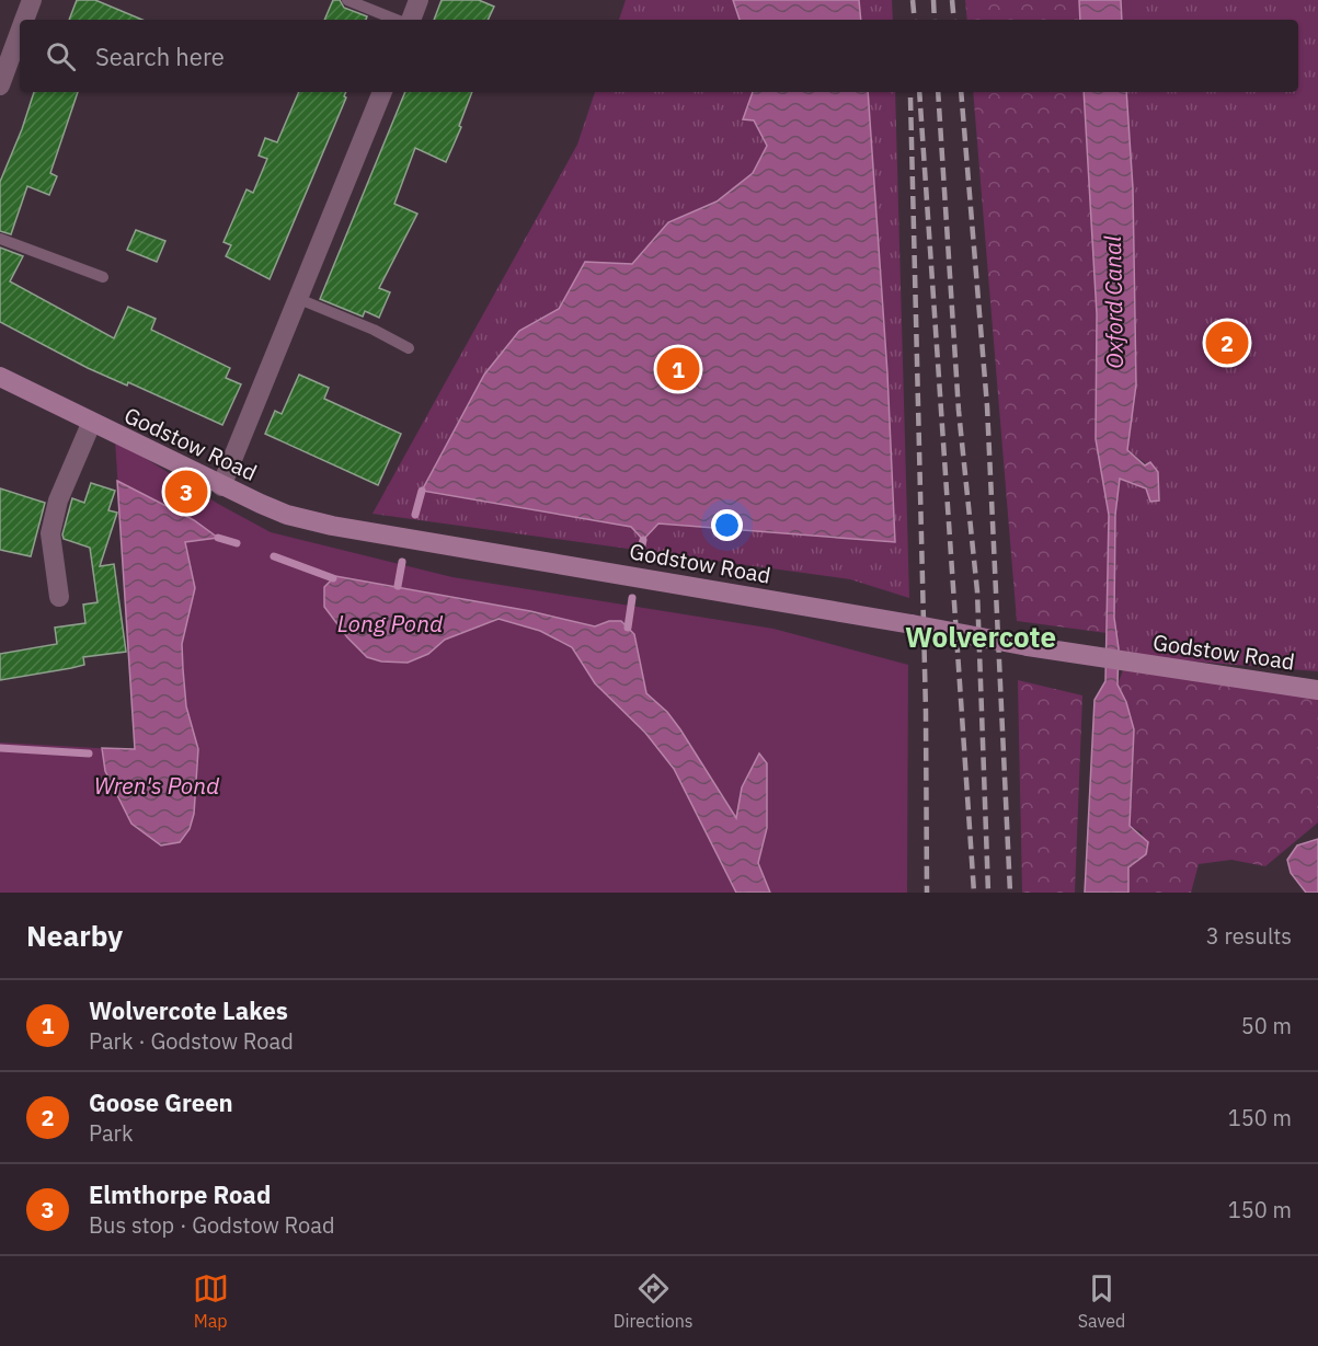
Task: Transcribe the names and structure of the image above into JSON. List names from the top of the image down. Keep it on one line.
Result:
{"streets":{"street":["Godstow Road"]},"districts":["Wolvercote"],"water":["Oxford Canal","Long Pond","Wren's Pond"],"page":{"search":"Search here","pins":["2","1","3"],"heading":["Nearby","3 results"],"list":[{"mark":"1","name":"Wolvercote Lakes","note":"Park · Godstow Road","value":"50 m"},{"mark":"2","name":"Goose Green","note":"Park","value":"150 m"},{"mark":"3","name":"Elmthorpe Road","note":"Bus stop · Godstow Road","value":"150 m"}],"nav":["Map","Directions","Saved"]}}
